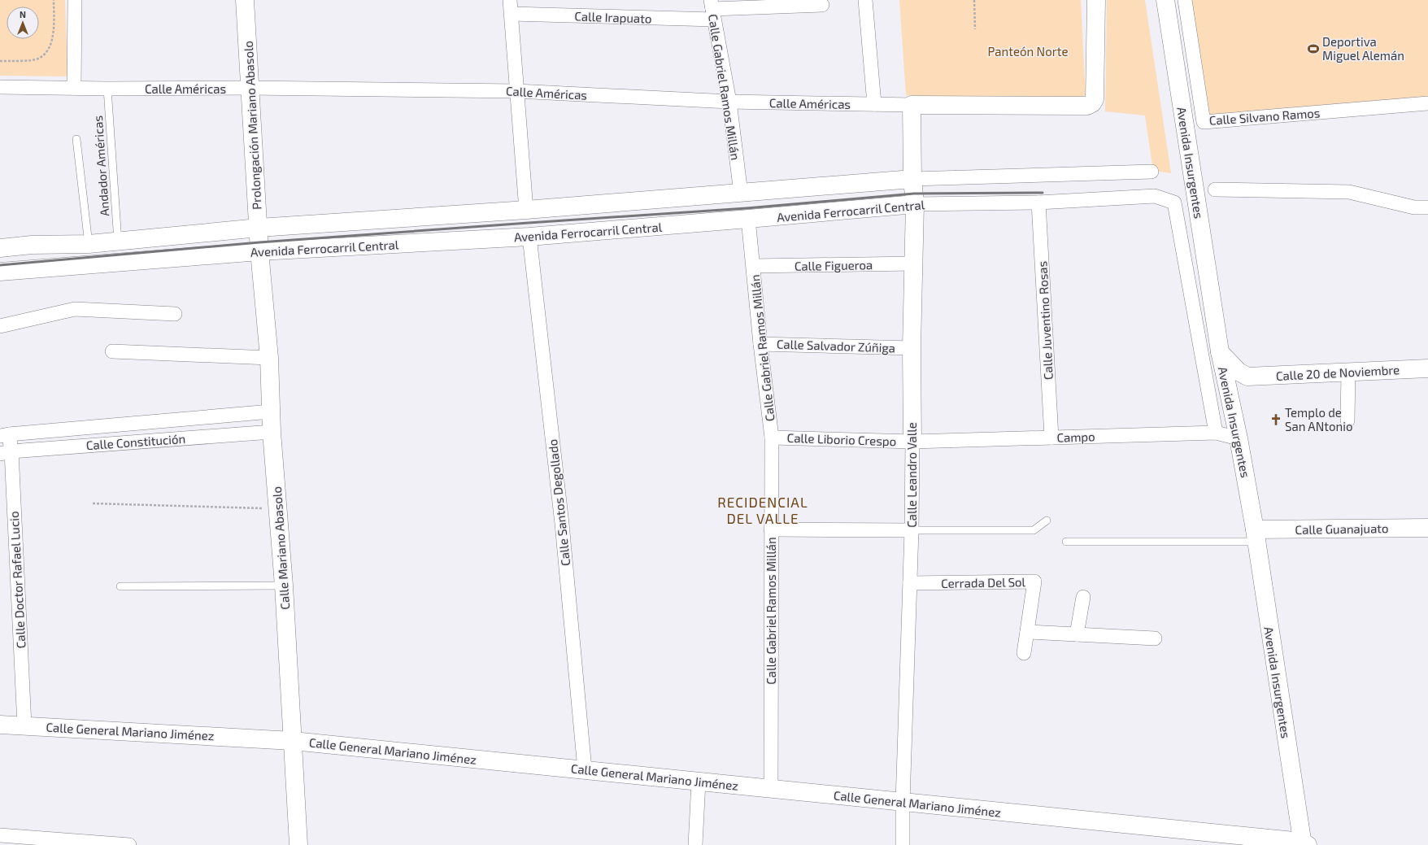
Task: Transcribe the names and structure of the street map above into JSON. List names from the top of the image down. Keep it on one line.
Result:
{"streets":{"main road":["Calle Américas","Prolongación Mariano Abasolo","Avenida Insurgentes","Avenida Ferrocarril Central","Calle 20 de Noviembre","Calle Leandro Valle","Calle Guanajuato","Calle Mariano Abasolo","Calle General Mariano Jiménez"],"street":["Calle Irapuato","Calle Gabriel Ramos Millán","Calle Silvano Ramos","Calle Figueroa","Calle Juventino Rosas","Calle Salvador Zúñiga","Campo","Calle Liborio Crespo","Calle Constitución","Calle Santos Degollado","Calle Doctor Rafael Lucio","Cerrada Del Sol"],"lane":["Andador Américas"]},"crossings":[["Calle Irapuato","Calle Gabriel Ramos Millán"],["Calle Gabriel Ramos Millán","Calle Américas"],["Calle Gabriel Ramos Millán","Avenida Ferrocarril Central"],["Calle Gabriel Ramos Millán","Calle Figueroa"],["Calle Gabriel Ramos Millán","Calle Salvador Zúñiga"],["Calle Gabriel Ramos Millán","Calle Liborio Crespo"],["Calle Gabriel Ramos Millán","Calle General Mariano Jiménez"],["Calle Américas","Prolongación Mariano Abasolo"],["Calle Américas","Andador Américas"],["Calle Américas","Calle Leandro Valle"],["Prolongación Mariano Abasolo","Avenida Ferrocarril Central"],["Prolongación Mariano Abasolo","Calle Mariano Abasolo"],["Avenida Insurgentes","Campo"],["Avenida Insurgentes","Calle Guanajuato"],["Avenida Insurgentes","Calle General Mariano Jiménez"],["Andador Américas","Avenida Ferrocarril Central"],["Avenida Ferrocarril Central","Calle Juventino Rosas"],["Avenida Ferrocarril Central","Campo"],["Avenida Ferrocarril Central","Calle Leandro Valle"],["Avenida Ferrocarril Central","Calle Santos Degollado"],["Avenida Ferrocarril Central","Calle Mariano Abasolo"],["Calle Figueroa","Calle Leandro Valle"],["Calle Juventino Rosas","Campo"],["Calle Salvador Zúñiga","Calle Leandro Valle"],["Campo","Calle Liborio Crespo"],["Campo","Calle Leandro Valle"],["Calle Liborio Crespo","Calle Leandro Valle"],["Calle Constitución","Calle Mariano Abasolo"],["Calle Constitución","Calle Doctor Rafael Lucio"],["Calle Leandro Valle","Cerrada Del Sol"],["Calle Leandro Valle","Calle General Mariano Jiménez"],["Calle Santos Degollado","Calle General Mariano Jiménez"],["Calle Mariano Abasolo","Calle General Mariano Jiménez"],["Calle Doctor Rafael Lucio","Calle General Mariano Jiménez"]],"districts":["RECIDENCIAL DEL VALLE"],"parks":["Panteón Norte"],"places":{"sports":["Deportiva Miguel Alemán"],"church":["Templo de San ANtonio"]},"north":"top"}
